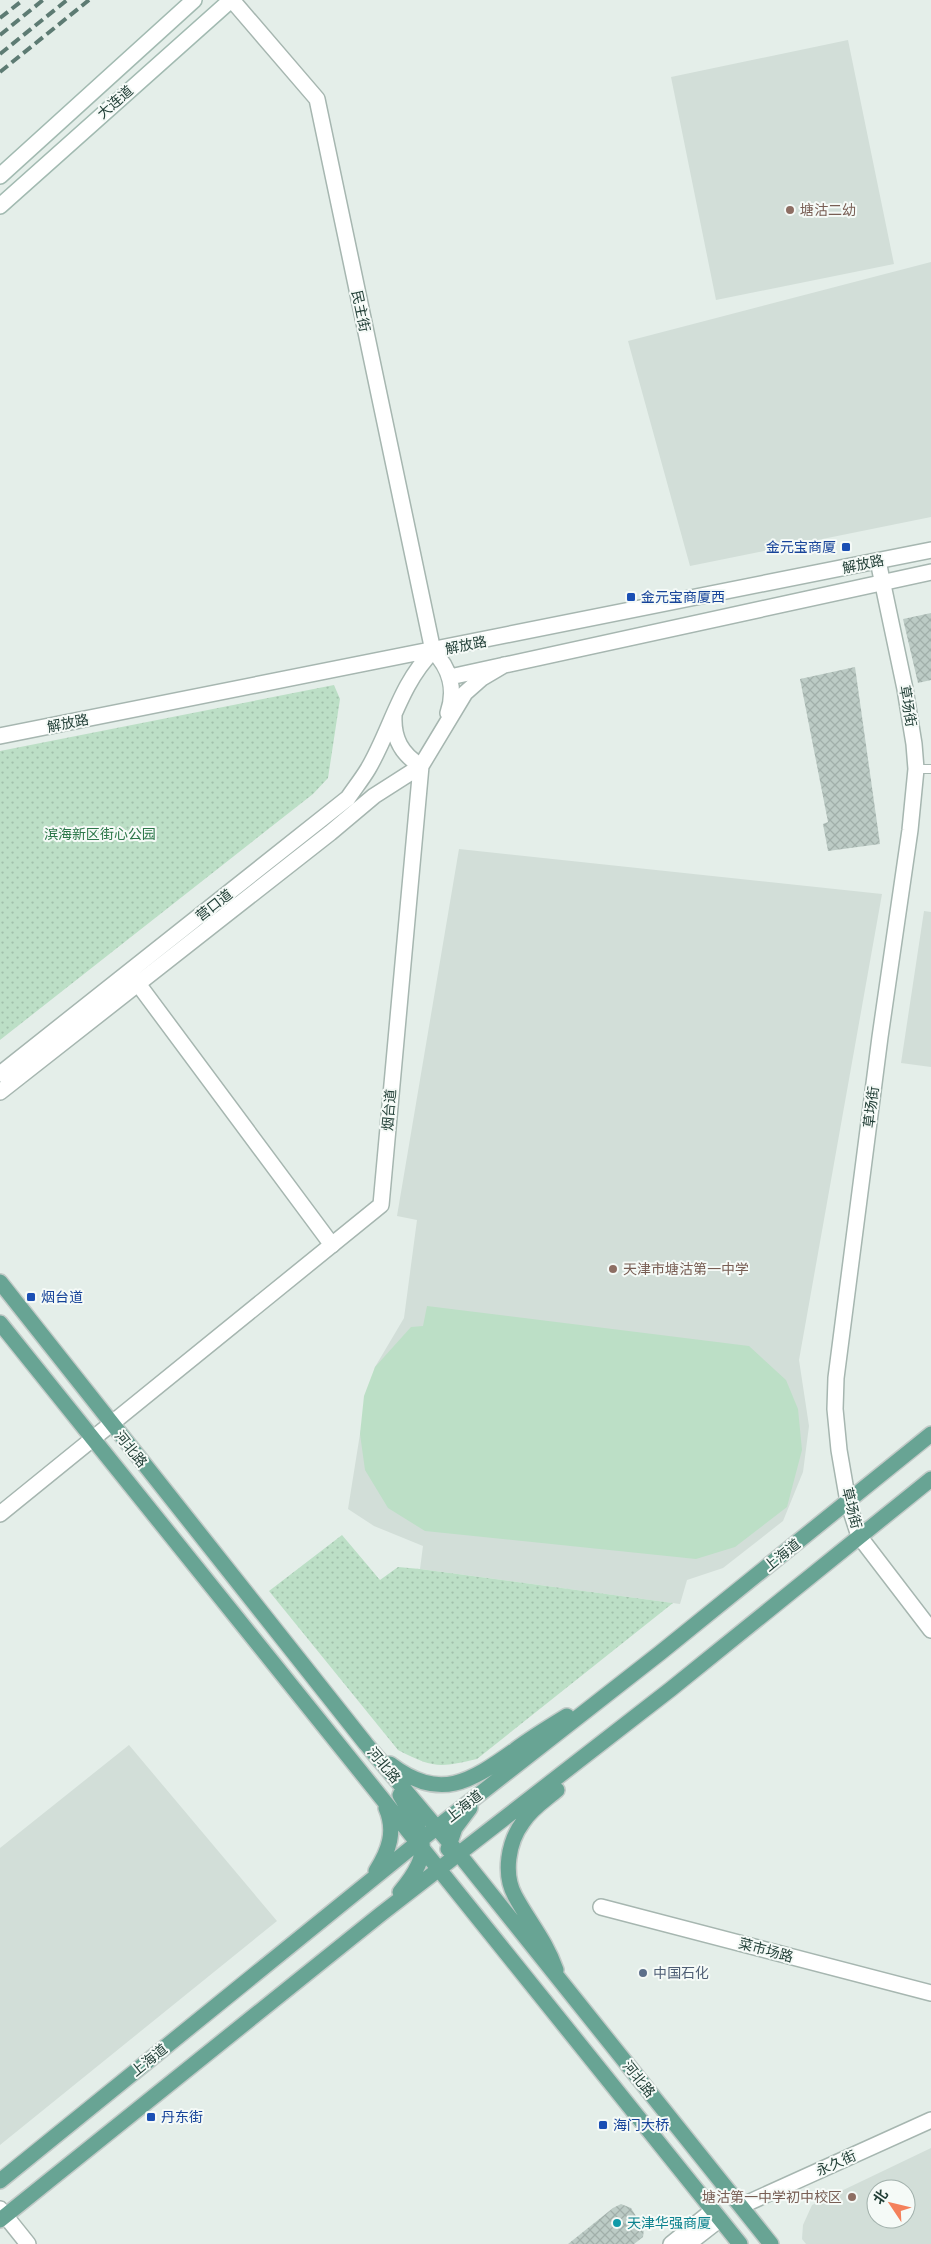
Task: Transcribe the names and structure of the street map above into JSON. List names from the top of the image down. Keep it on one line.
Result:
{"streets":{"main road":["河北路","上海道"],"street":["大连道","民主街","解放路","草场街","营口道","烟台道","菜市场路","永久街"]},"crossings":[["大连道","民主街"],["民主街","解放路"],["民主街","营口道"],["解放路","草场街"],["解放路","营口道"],["草场街","上海道"],["营口道","烟台道"],["烟台道","河北路"],["河北路","上海道"],["河北路","永久街"]],"parks":["滨海新区街心公园"],"places":{"other":["塘沽二幼","天津市塘沽第一中学","中国石化","塘沽第一中学初中校区","天津华强商厦"],"transit":["金元宝商厦","金元宝商厦西","烟台道","丹东街","海门大桥"]},"north":"top left"}
